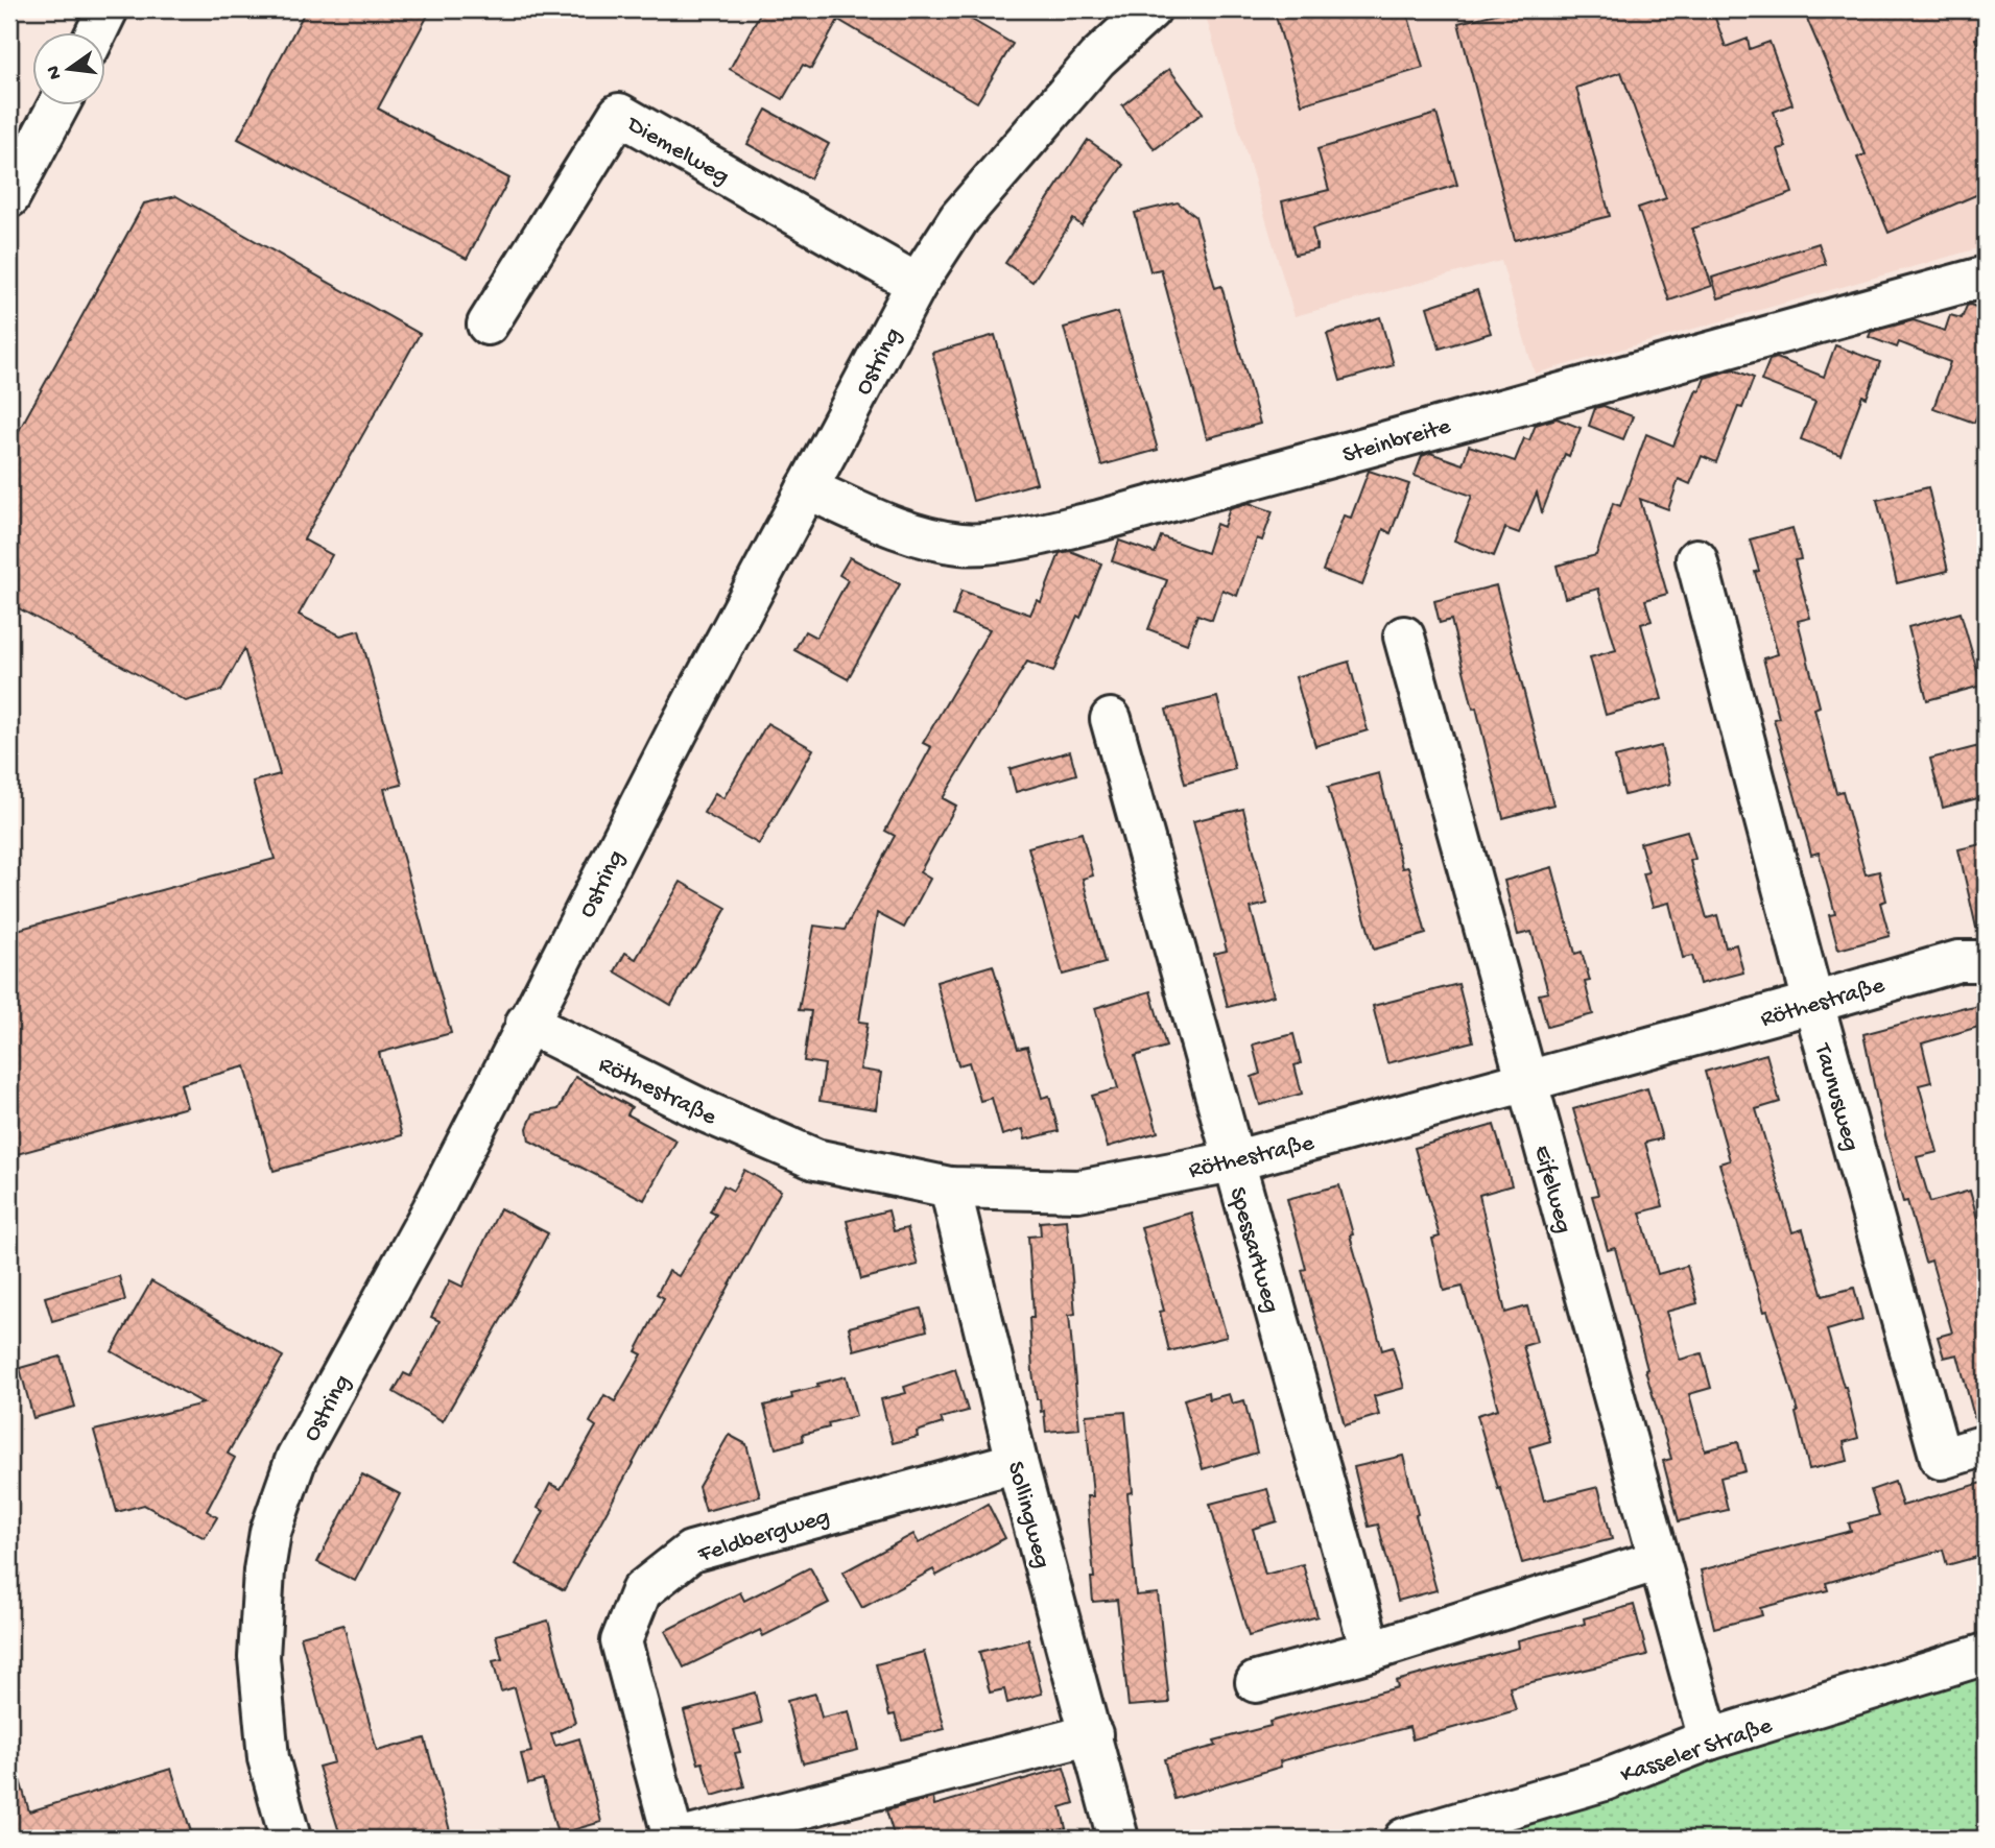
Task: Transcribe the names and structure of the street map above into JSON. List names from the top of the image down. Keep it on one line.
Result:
{"streets":{"street":["Diemelweg","Ostring","Steinbreite","Röthestraße","Taunusweg","Eifelweg","Spessartweg","Sollingweg","Feldbergweg","Kasseler Straße"]},"crossings":[["Diemelweg","Ostring"],["Ostring","Steinbreite"],["Ostring","Röthestraße"],["Röthestraße","Taunusweg"],["Röthestraße","Eifelweg"],["Röthestraße","Spessartweg"],["Röthestraße","Sollingweg"],["Eifelweg","Kasseler Straße"],["Sollingweg","Feldbergweg"]],"north":"left"}
